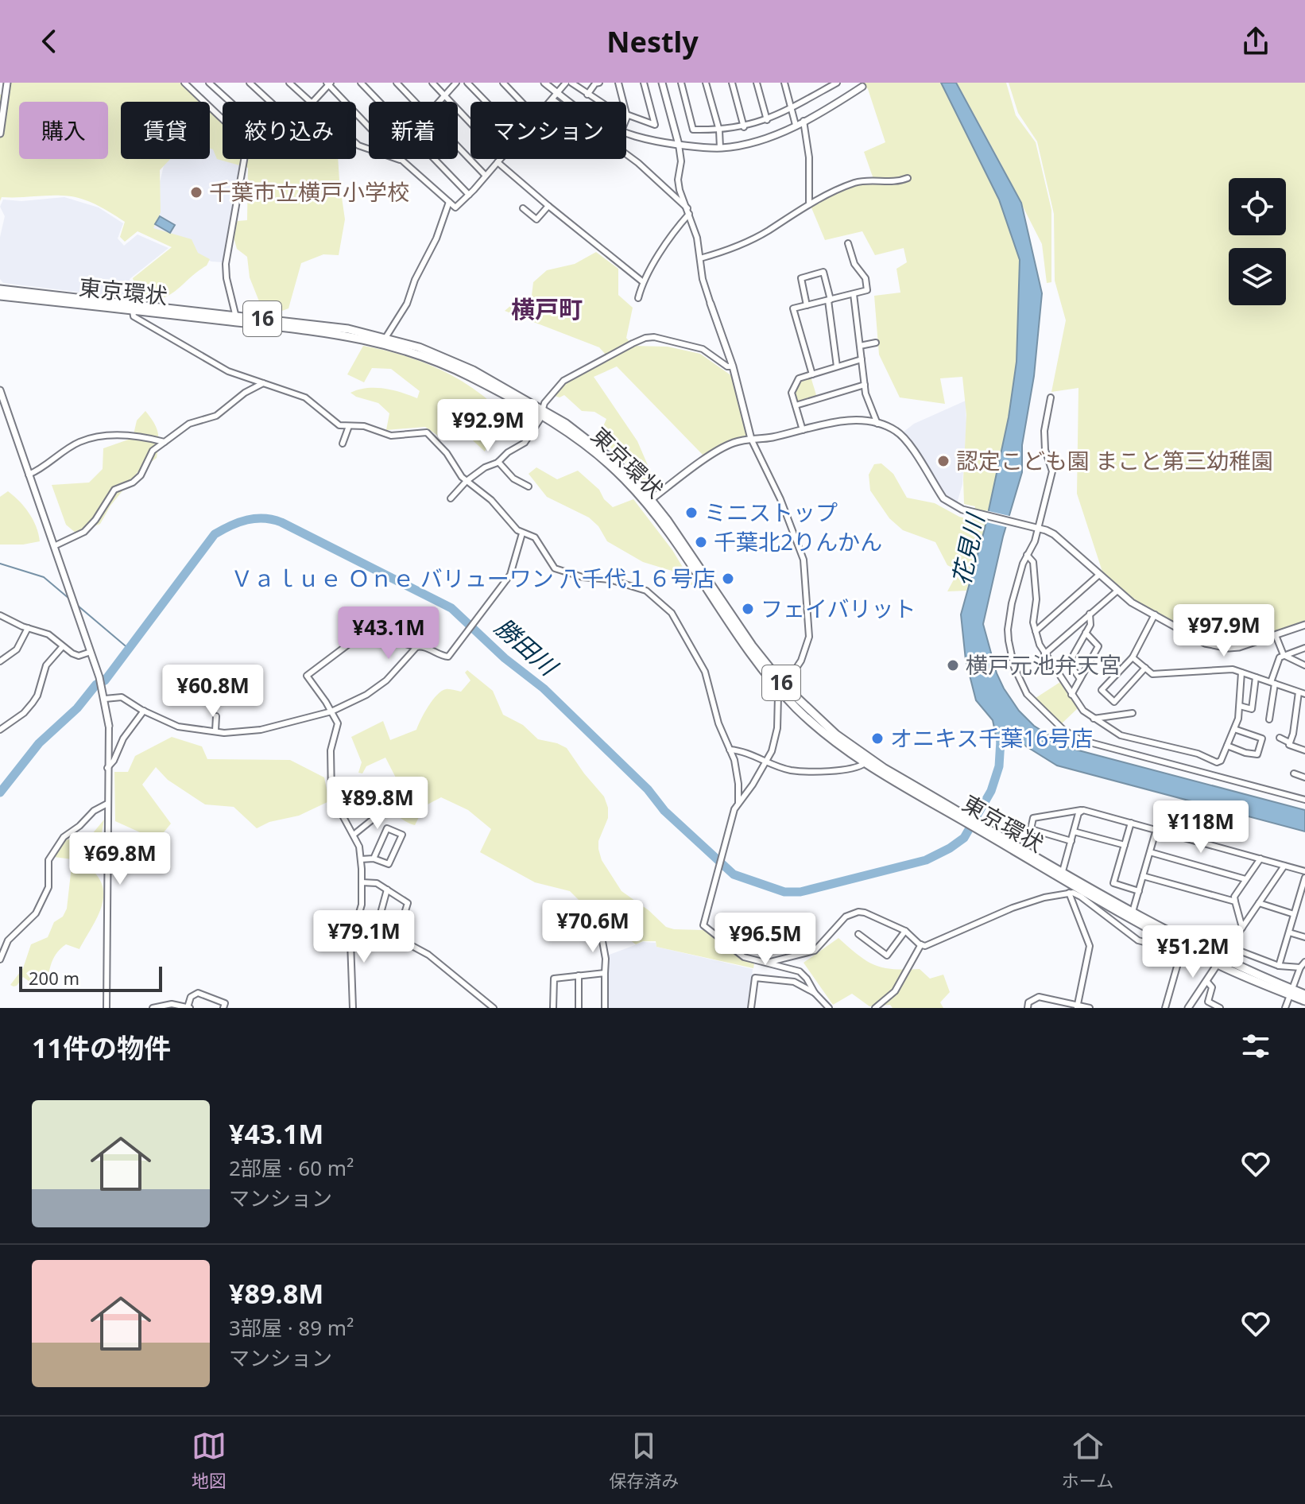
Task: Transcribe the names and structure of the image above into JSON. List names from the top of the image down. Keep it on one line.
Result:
{"streets":{"highway":["東京環状","16"]},"districts":["横戸町"],"water":["花見川","勝田川"],"places":["千葉市立横戸小学校","認定こども園 まこと第三幼稚園","ミニストップ","千葉北2りんかん","Ｖａｌｕｅ Ｏｎｅ バリューワン 八千代１６号店","フェイバリット","横戸元池弁天宮","オニキス千葉16号店"],"scale_bar":"200 m","page":{"header":"Nestly","chip":["購入","賃貸","絞り込み","新着","マンション"],"price":["¥92.9M","¥97.9M","¥43.1M","¥60.8M","¥89.8M","¥118M","¥69.8M","¥70.6M","¥79.1M","¥96.5M","¥51.2M"],"scale":"200 m","heading":"11件の物件","list":[{"name":"¥43.1M","note":"2部屋 · 60 m² · マンション"},{"name":"¥89.8M","note":"3部屋 · 89 m² · マンション"}],"tabs":["地図","保存済み","ホーム"]}}
